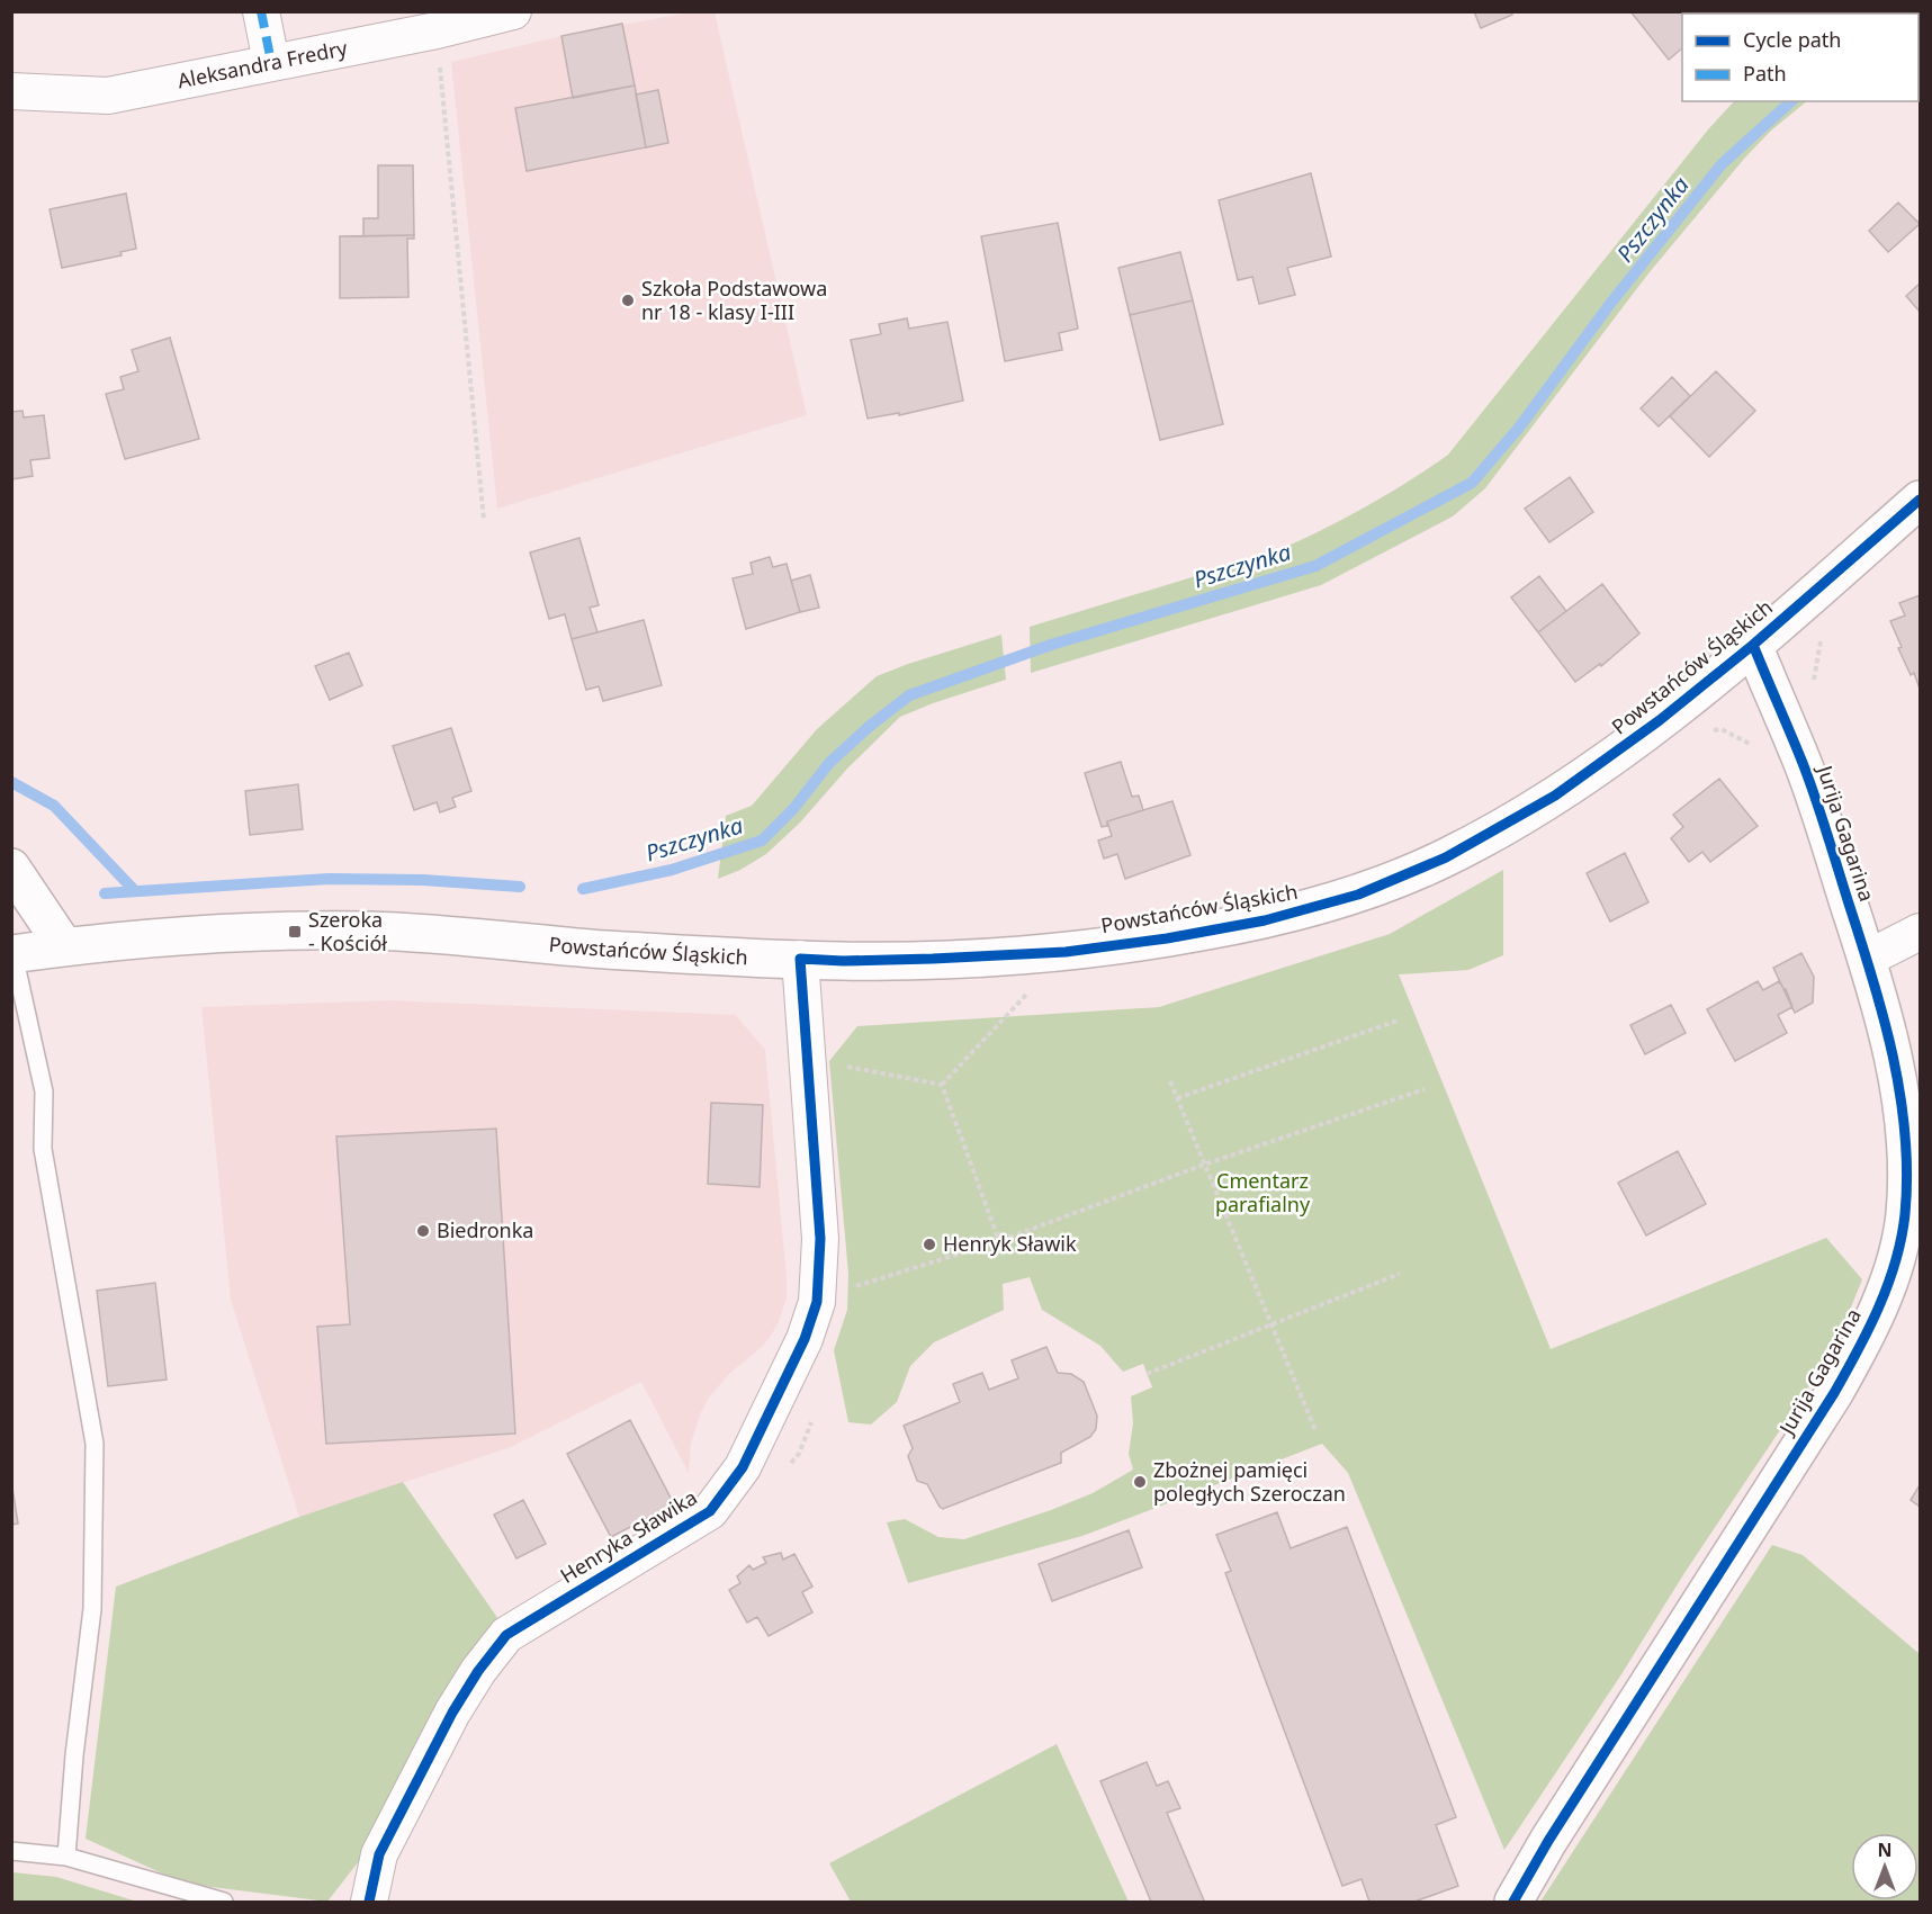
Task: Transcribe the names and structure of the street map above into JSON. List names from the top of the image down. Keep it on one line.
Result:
{"streets":{"street":["Aleksandra Fredry","Powstańców Śląskich","Jurija Gagarina","Henryka Sławika"]},"crossings":[["Powstańców Śląskich","Jurija Gagarina"],["Powstańców Śląskich","Henryka Sławika"]],"water":["Pszczynka"],"parks":["Cmentarz parafialny"],"places":{"other":["Szkoła Podstawowa nr 18 - klasy I-III","Biedronka","Henryk Sławik","Zbożnej pamięci poległych Szeroczan"],"transit":["Szeroka - Kościół"]},"legend":["Cycle path","Path"],"north":"top"}
